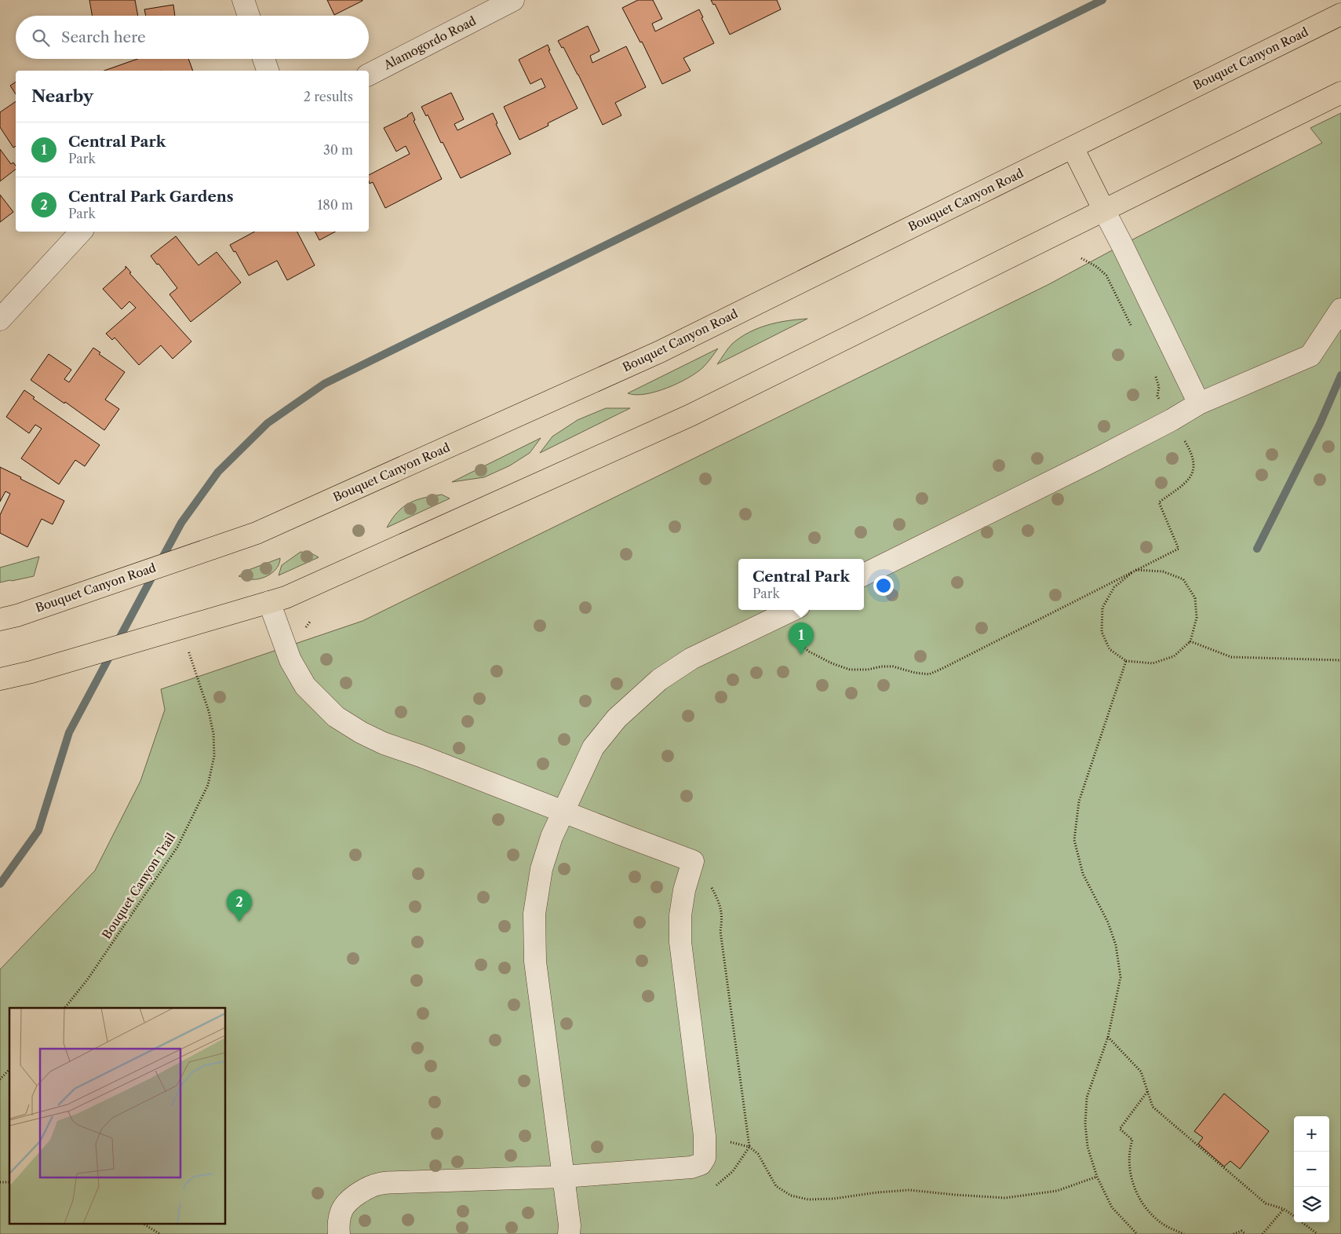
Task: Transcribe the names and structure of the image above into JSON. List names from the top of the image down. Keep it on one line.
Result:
{"streets":{"main road":["Bouquet Canyon Road"],"street":["Alamogordo Road"],"path":["Bouquet Canyon Trail"]},"page":{"search":"Search here","heading":["Nearby","2 results"],"list":[{"mark":"1","name":"Central Park","note":"Park","value":"30 m"},{"mark":"2","name":"Central Park Gardens","note":"Park","value":"180 m"}],"popup":["Central Park","Park"],"pins":["1","2"],"map_buttons":["+","−"]}}
